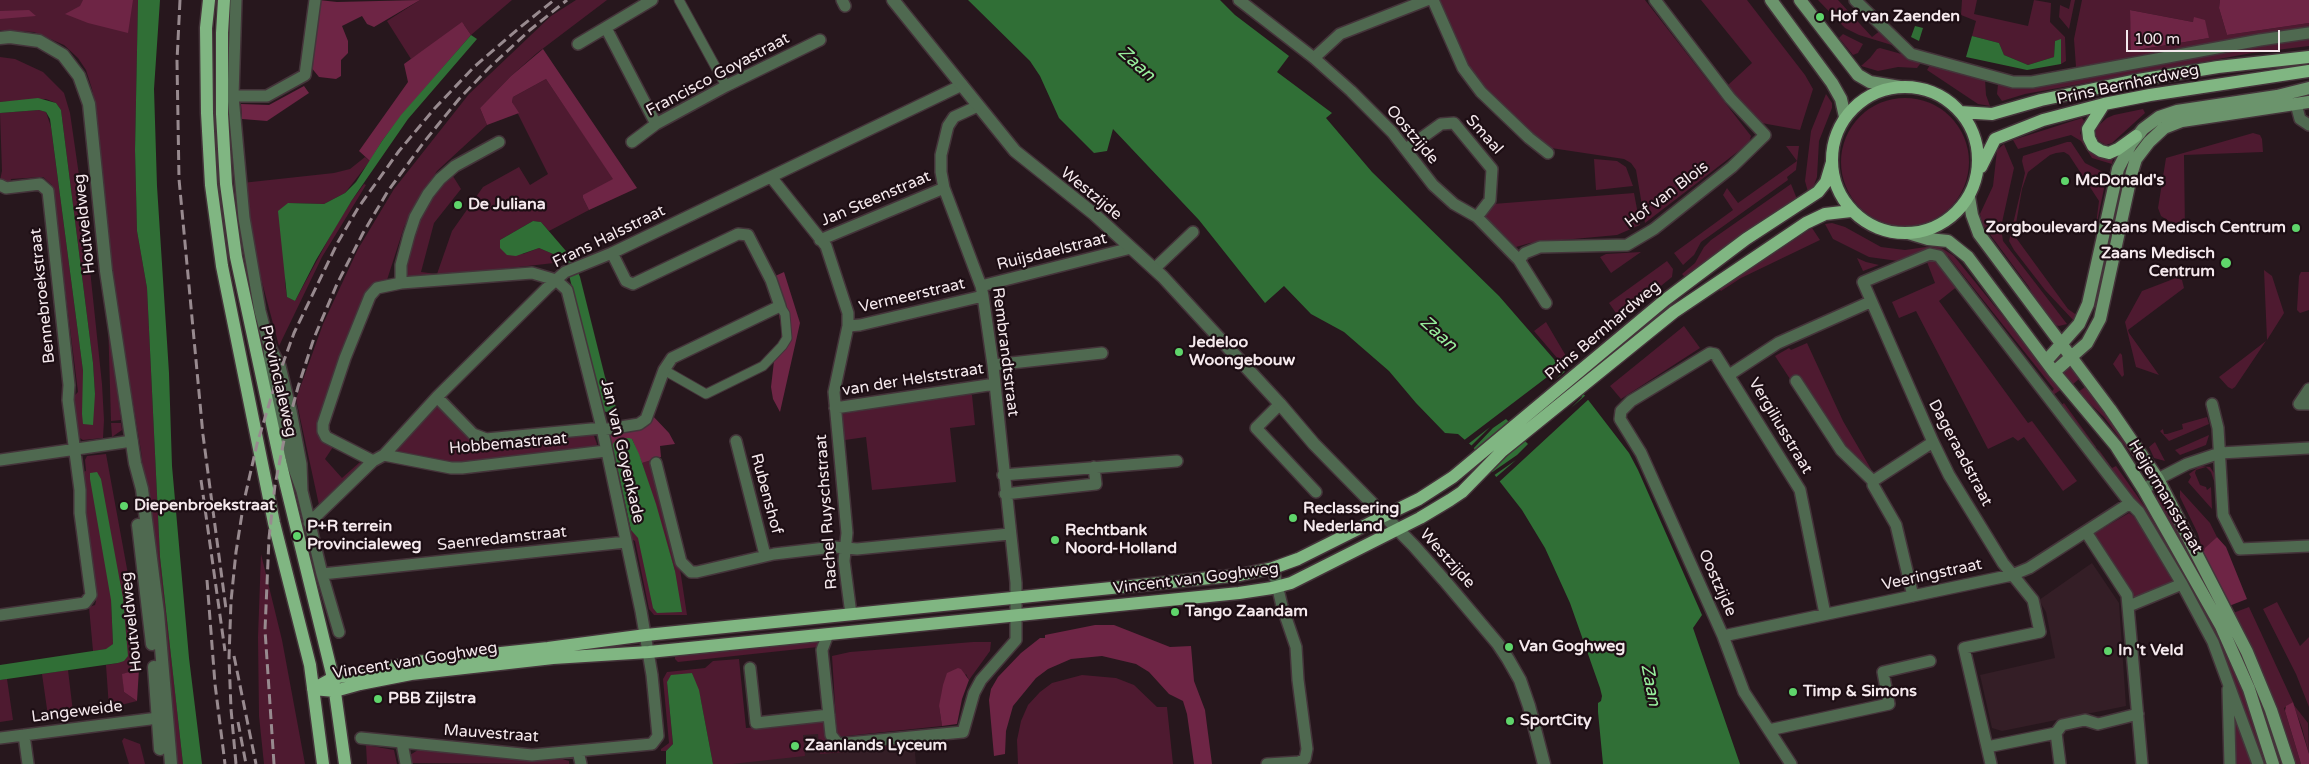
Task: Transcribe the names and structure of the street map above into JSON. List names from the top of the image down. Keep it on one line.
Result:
{"streets":{"main road":["Prins Bernhardweg","Provincialeweg","Heijermansstraat","Vincent van Goghweg"],"street":["Francisco Goyastraat","Oostzijde","Smaal","Westzijde","Hof van Blois","Jan Steenstraat","Houtveldweg","Frans Halsstraat","Ruijsdaelstraat","Bennebroekstraat","Vermeerstraat","Rembrandtstraat","van der Helststraat","Vergiliusstraat","Hobbemastraat","Jan van Goyenkade","Dageraadstraat","Rubenshof","Rachel Ruyschstraat","Saenredamstraat","Veeringstraat","Langeweide","Mauvestraat"]},"crossings":[["Prins Bernhardweg","Westzijde"],["Prins Bernhardweg","Heijermansstraat"],["Prins Bernhardweg","Vincent van Goghweg"],["Oostzijde","Smaal"],["Oostzijde","Hof van Blois"],["Oostzijde","Vergiliusstraat"],["Oostzijde","Veeringstraat"],["Westzijde","Frans Halsstraat"],["Westzijde","Ruijsdaelstraat"],["Westzijde","Rembrandtstraat"],["Westzijde","Vincent van Goghweg"],["Jan Steenstraat","Rembrandtstraat"],["Houtveldweg","Langeweide"],["Frans Halsstraat","Provincialeweg"],["Frans Halsstraat","Hobbemastraat"],["Frans Halsstraat","Jan van Goyenkade"],["Ruijsdaelstraat","Vermeerstraat"],["Ruijsdaelstraat","Rembrandtstraat"],["Vermeerstraat","Rembrandtstraat"],["Vermeerstraat","Rachel Ruyschstraat"],["Rembrandtstraat","van der Helststraat"],["Rembrandtstraat","Vincent van Goghweg"],["van der Helststraat","Rachel Ruyschstraat"],["Provincialeweg","Saenredamstraat"],["Provincialeweg","Vincent van Goghweg"],["Vergiliusstraat","Veeringstraat"],["Hobbemastraat","Jan van Goyenkade"],["Jan van Goyenkade","Saenredamstraat"],["Jan van Goyenkade","Vincent van Goghweg"],["Dageraadstraat","Heijermansstraat"],["Dageraadstraat","Veeringstraat"],["Heijermansstraat","Veeringstraat"],["Rachel Ruyschstraat","Vincent van Goghweg"],["Vincent van Goghweg","Mauvestraat"]],"water":["Zaan"],"places":["Hof van Zaenden","McDonald's","De Juliana","Zorgboulevard Zaans Medisch Centrum","Zaans Medisch Centrum","Jedeloo Woongebouw","Diepenbroekstraat","Reclassering Nederland","P+R terrein Provincialeweg","Rechtbank Noord-Holland","Tango Zaandam","Van Goghweg","In 't Veld","Timp & Simons","PBB Zijlstra","SportCity","Zaanlands Lyceum"],"scale_bar":"100 m"}
